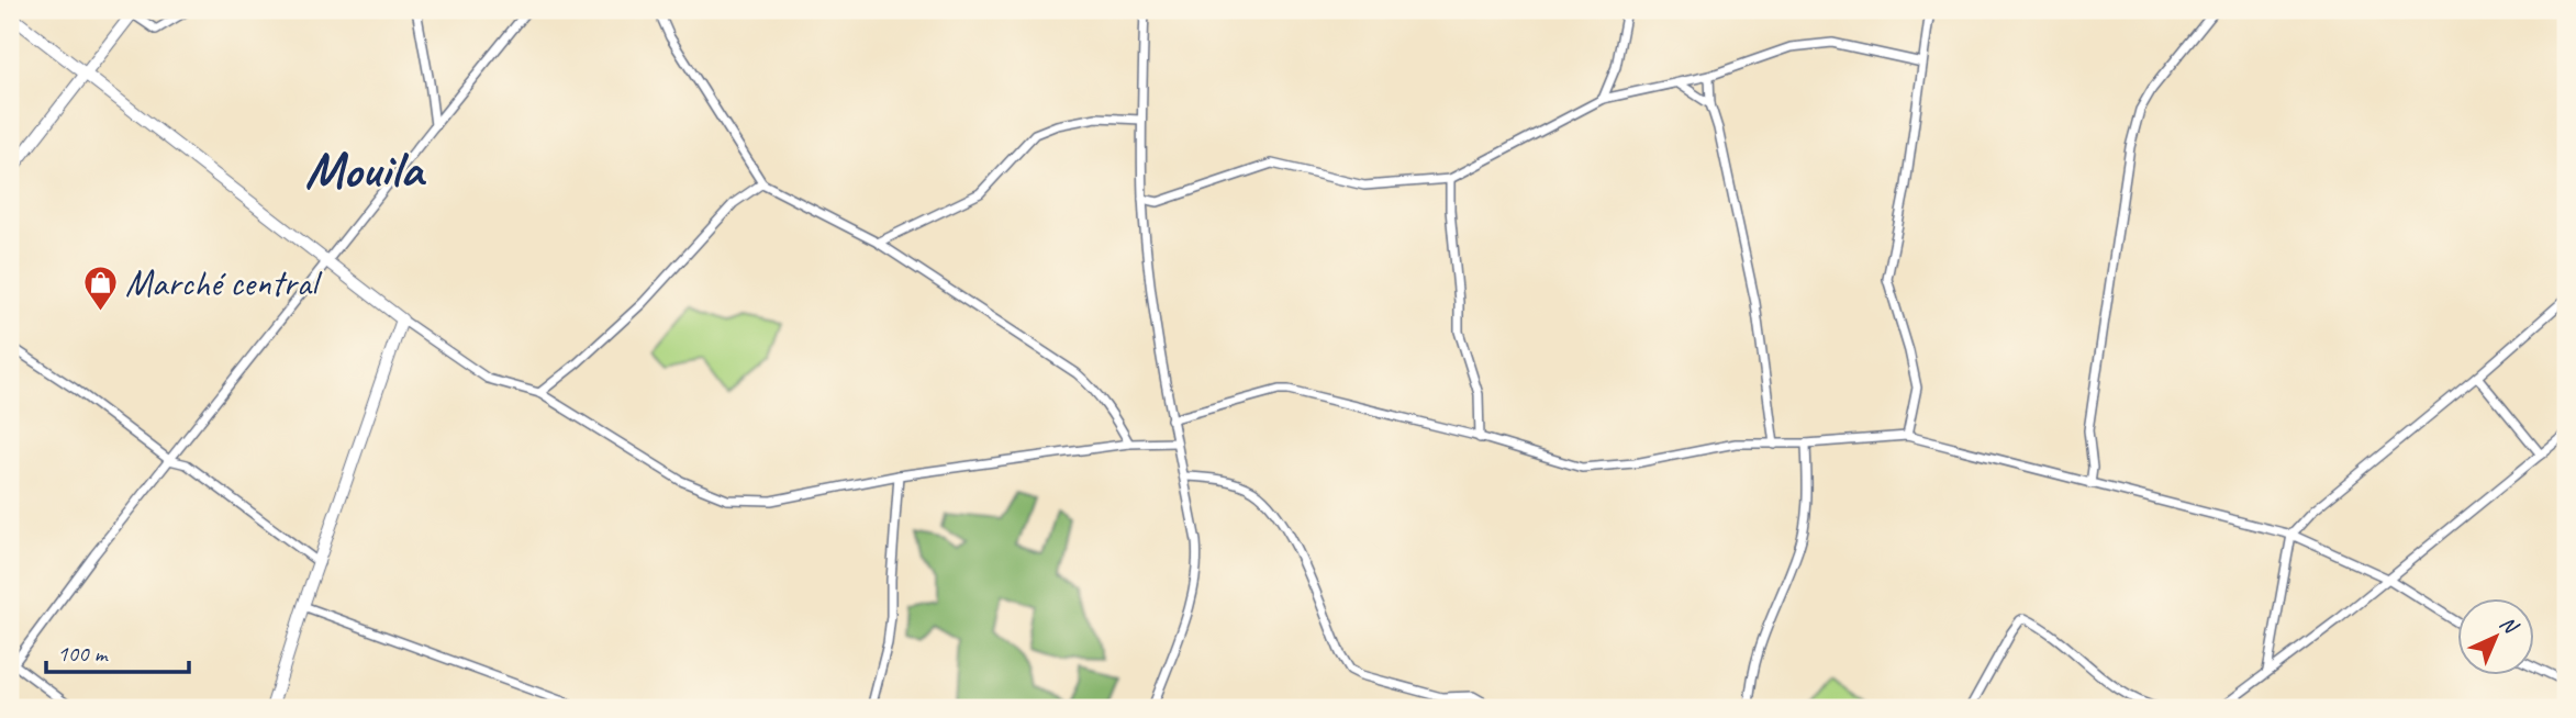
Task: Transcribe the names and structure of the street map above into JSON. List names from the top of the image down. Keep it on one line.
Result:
{"districts":["Mouila"],"places":{"shop":["Marché central"]},"scale_bar":"100 m","north":"top right"}
